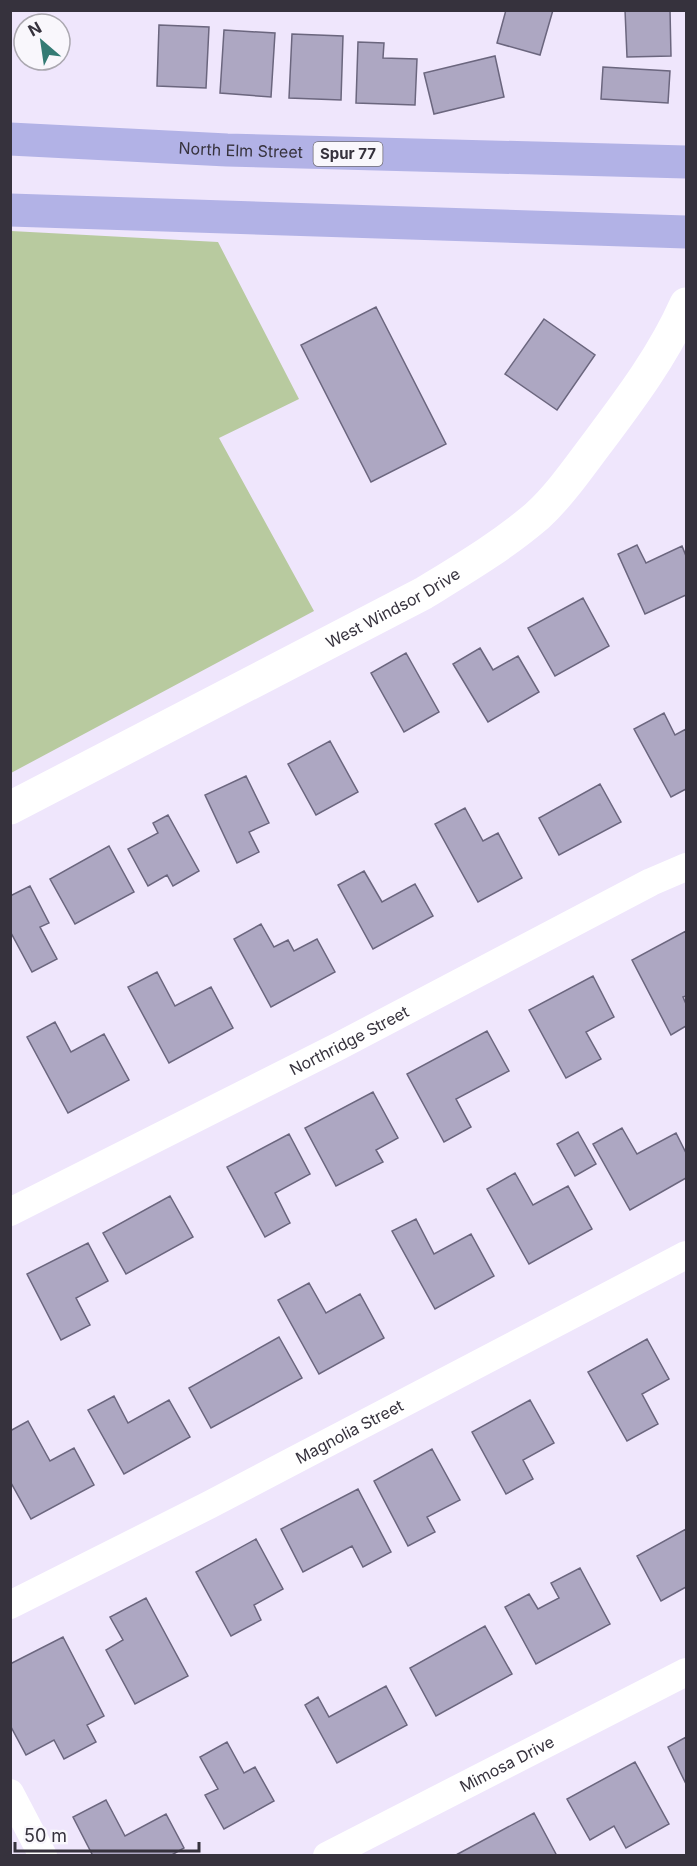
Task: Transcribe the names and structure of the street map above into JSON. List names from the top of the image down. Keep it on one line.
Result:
{"streets":{"main road":["North Elm Street","Spur 77"],"street":["West Windsor Drive","Northridge Street","Magnolia Street","Mimosa Drive"]},"scale_bar":"50 m","north":"top left"}
